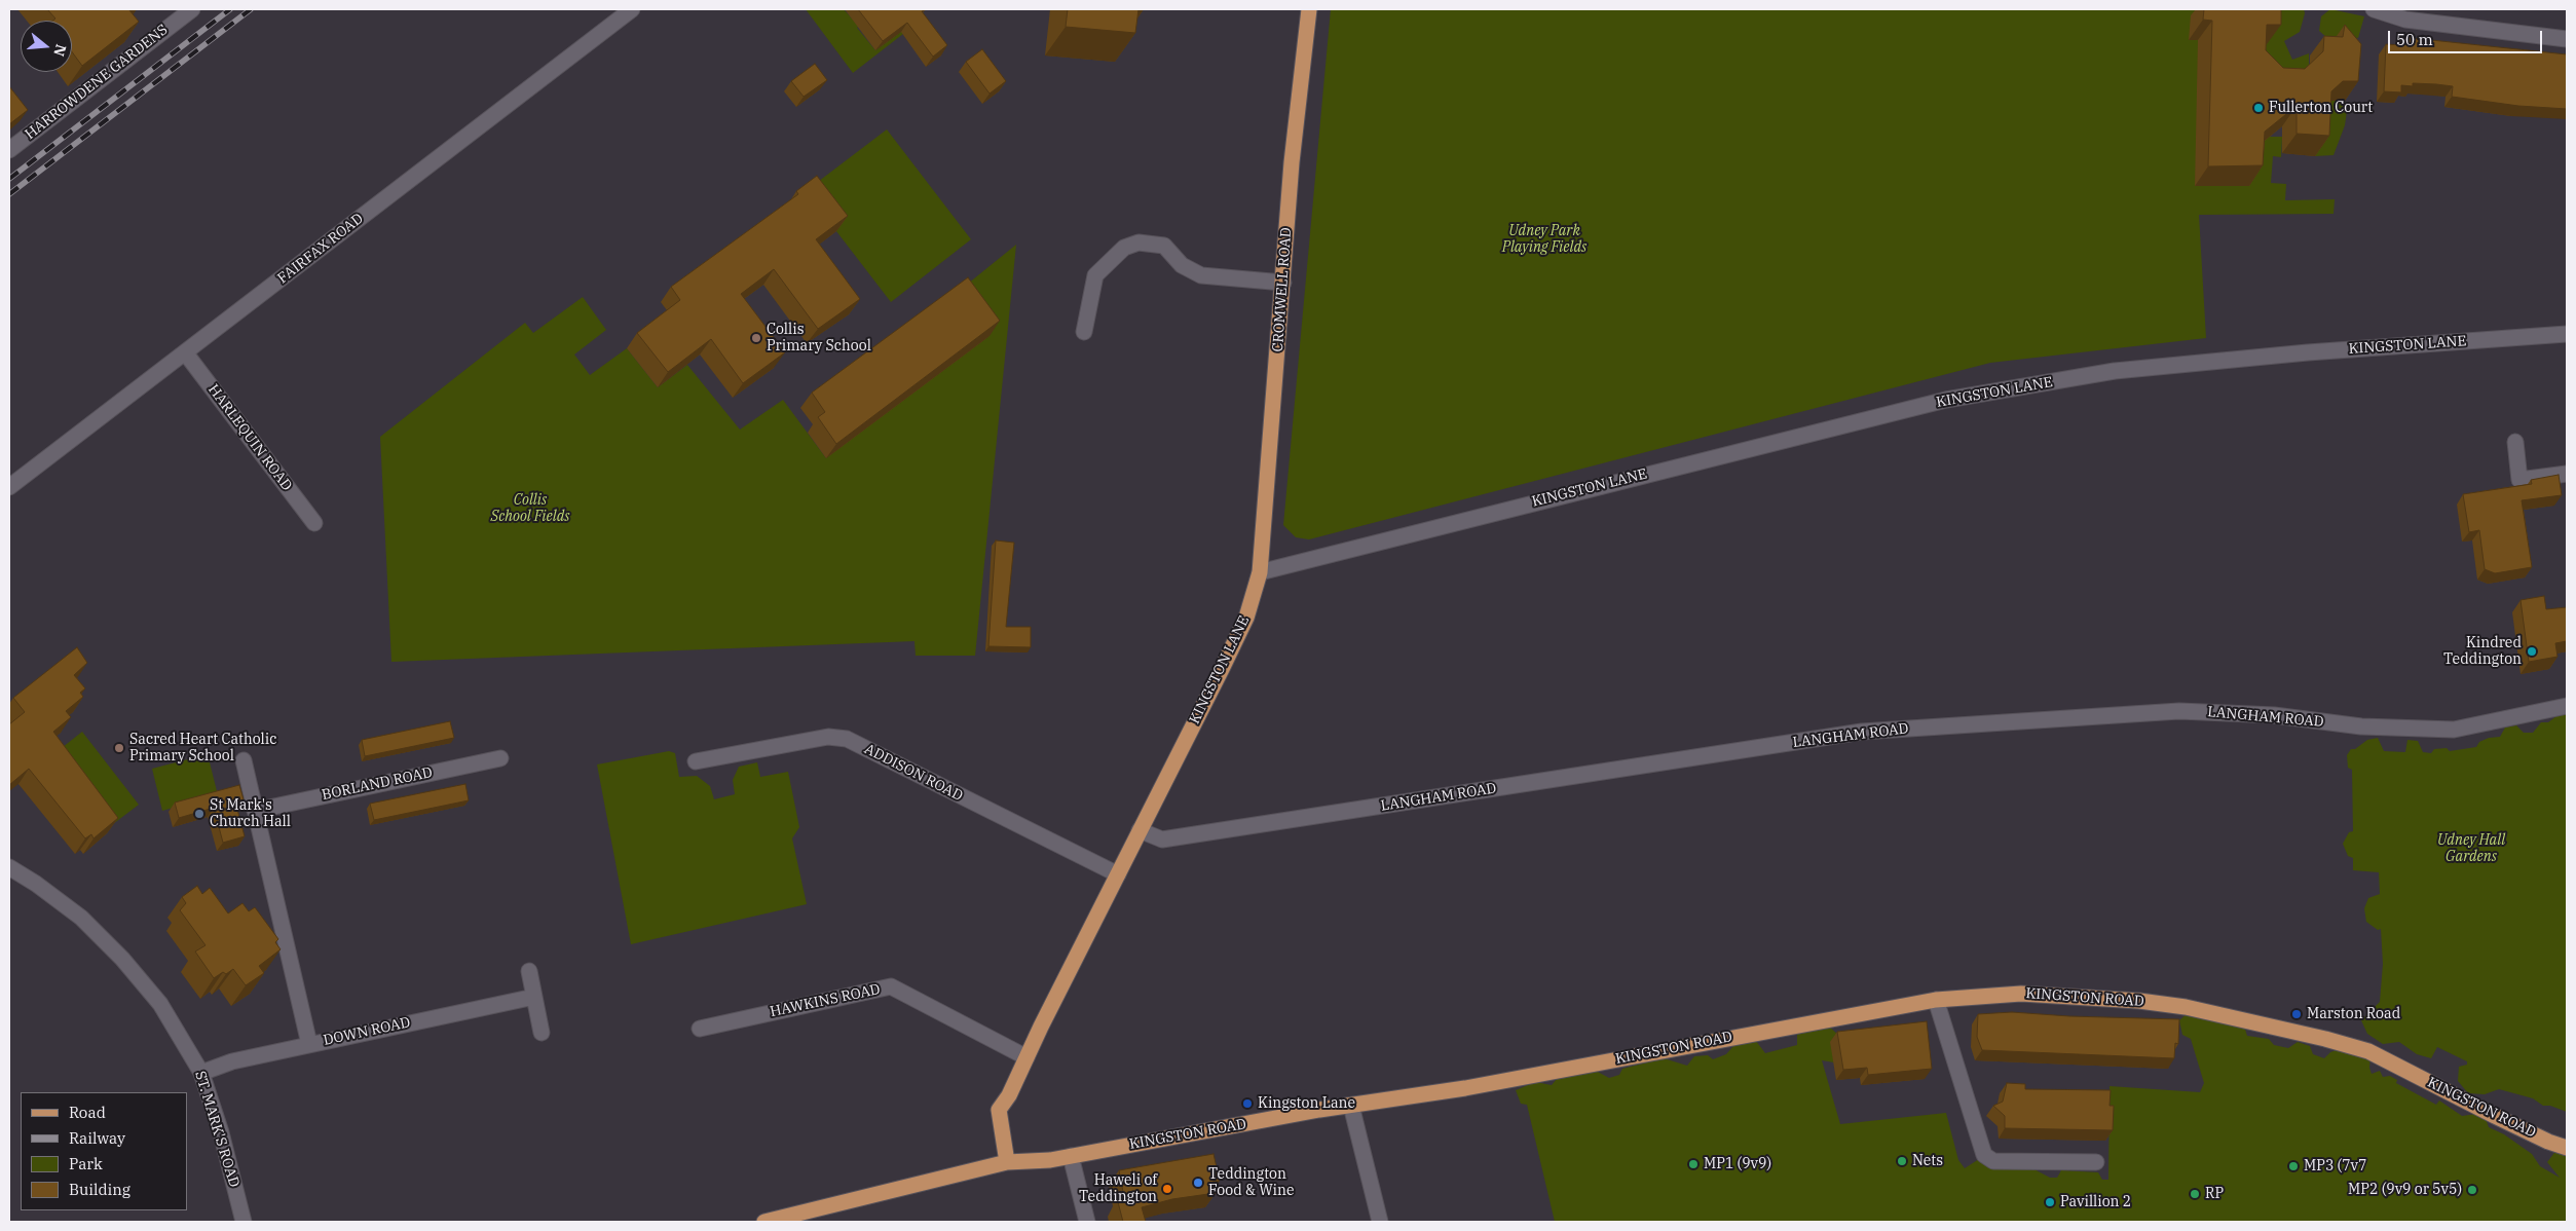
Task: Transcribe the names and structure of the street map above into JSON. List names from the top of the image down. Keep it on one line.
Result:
{"streets":{"main road":["CROMWELL ROAD","KINGSTON LANE","KINGSTON ROAD"],"street":["HARROWDENE GARDENS","FAIRFAX ROAD","HARLEQUIN ROAD","LANGHAM ROAD","ADDISON ROAD","BORLAND ROAD","HAWKINS ROAD","DOWN ROAD","ST. MARK'S ROAD"]},"crossings":[["FAIRFAX ROAD","HARLEQUIN ROAD"],["CROMWELL ROAD","KINGSTON LANE"],["KINGSTON LANE","LANGHAM ROAD"],["KINGSTON LANE","ADDISON ROAD"],["KINGSTON LANE","KINGSTON ROAD"],["KINGSTON LANE","HAWKINS ROAD"],["DOWN ROAD","ST. MARK'S ROAD"]],"parks":["Udney Park Playing Fields","Collis School Fields","Udney Hall Gardens"],"places":["Fullerton Court","Collis Primary School","Kindred Teddington","Sacred Heart Catholic Primary School","St Mark's Church Hall","Marston Road","Kingston Lane","Nets","MP1 (9v9)","MP3 (7v7","Teddington Food & Wine","Haweli of Teddington","MP2 (9v9 or 5v5)","RP","Pavillion 2"],"legend":["Road","Railway","Park","Building"],"scale_bar":"50 m","north":"right"}
